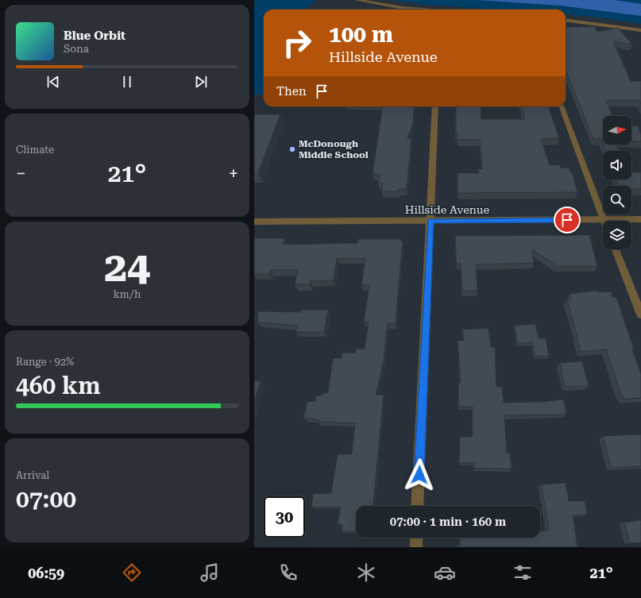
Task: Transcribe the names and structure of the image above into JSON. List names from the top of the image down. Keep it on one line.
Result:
{"streets":{"street":["Hillside Avenue"]},"places":["McDonough Middle School"],"north":"right","page":{"turn":["100 m","Hillside Avenue"],"song":["Blue Orbit","Sona"],"then":"Then","tile":["Climate",["24","km/h"],["Range · 92%","460 km"],["Arrival","07:00"]],"heat":["−","21°","+"],"limit":"30","trip":"07:00 · 1 min · 160 m","tabs":["06:59","21°"]}}
